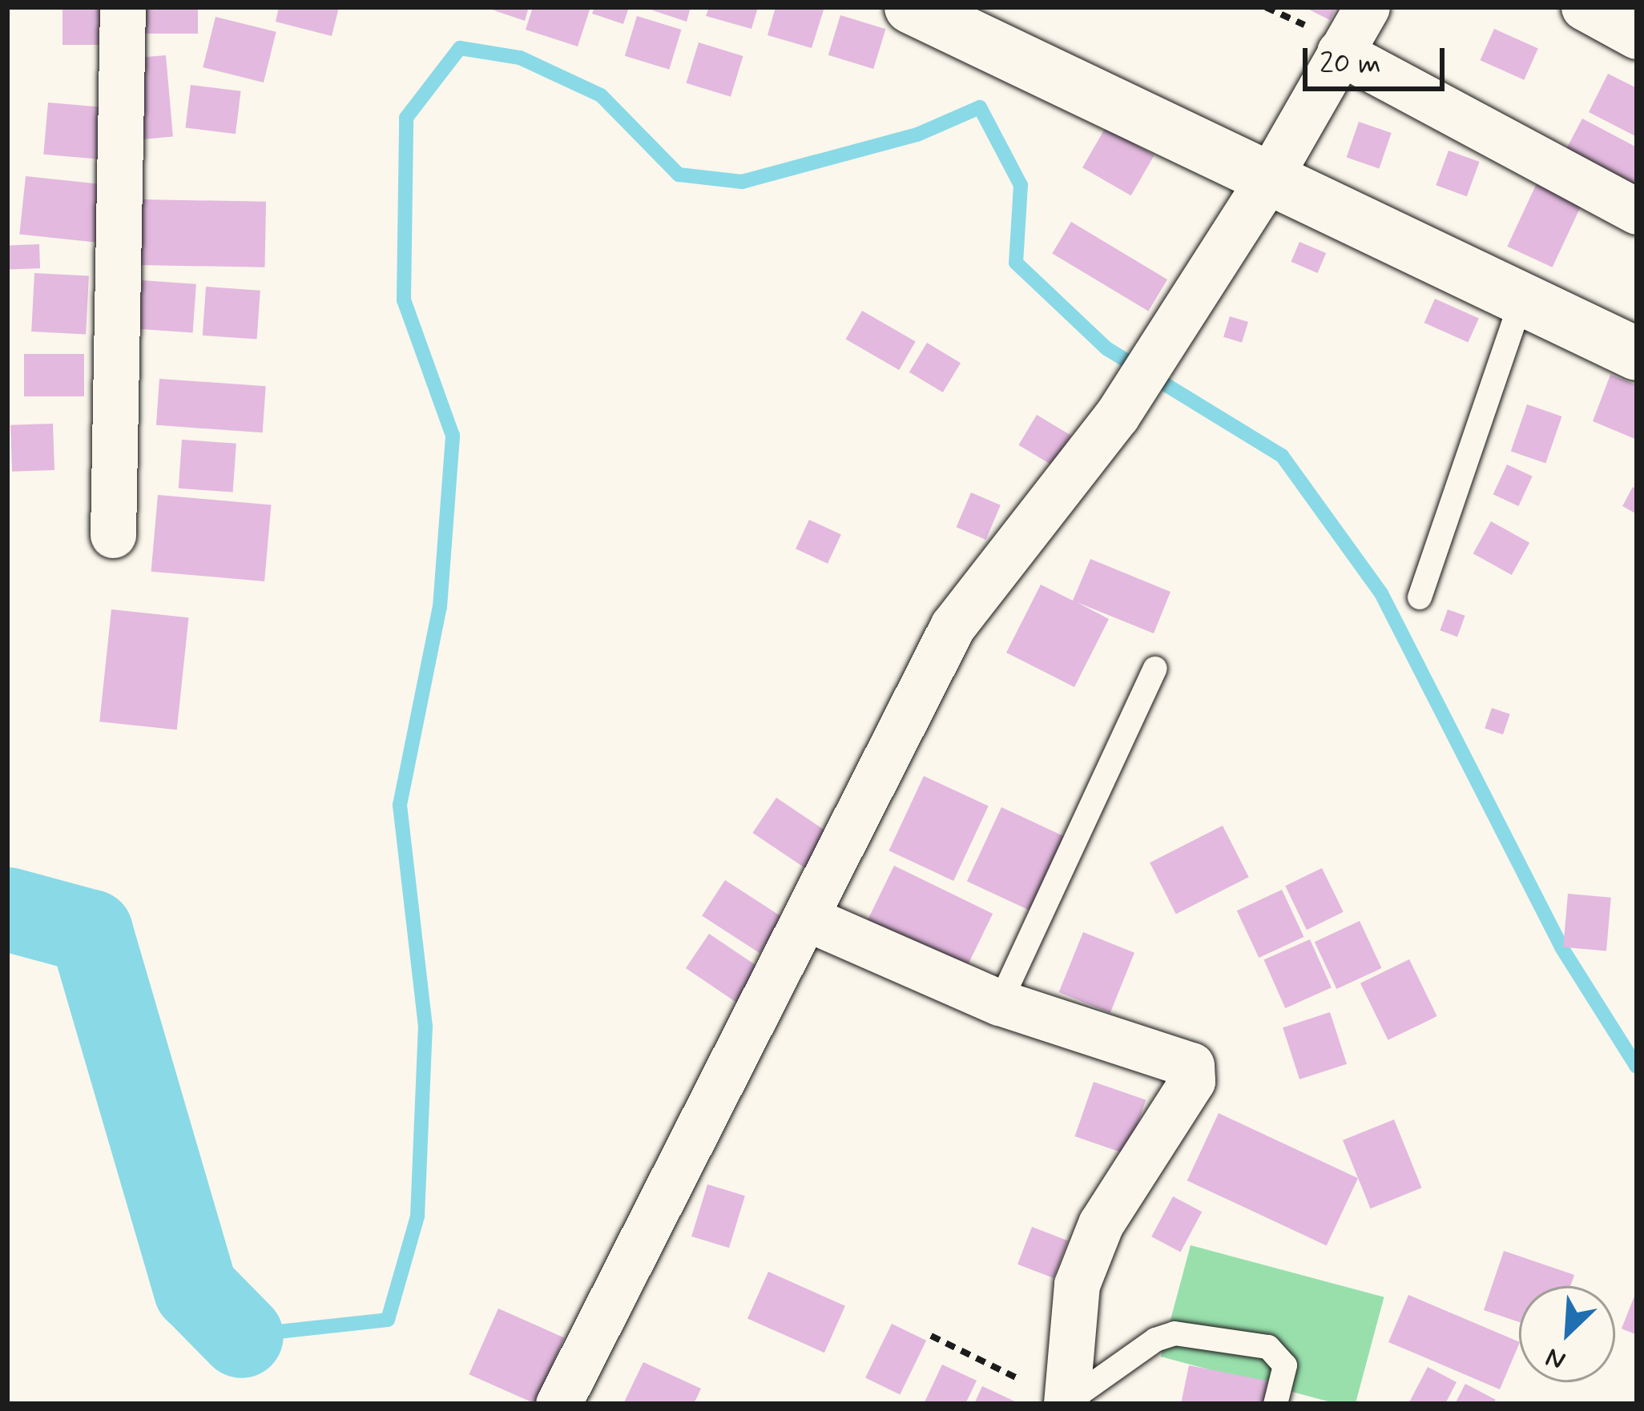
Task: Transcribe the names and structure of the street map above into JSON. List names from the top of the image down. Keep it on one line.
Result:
{"scale_bar":"20 m","north":"bottom left"}
